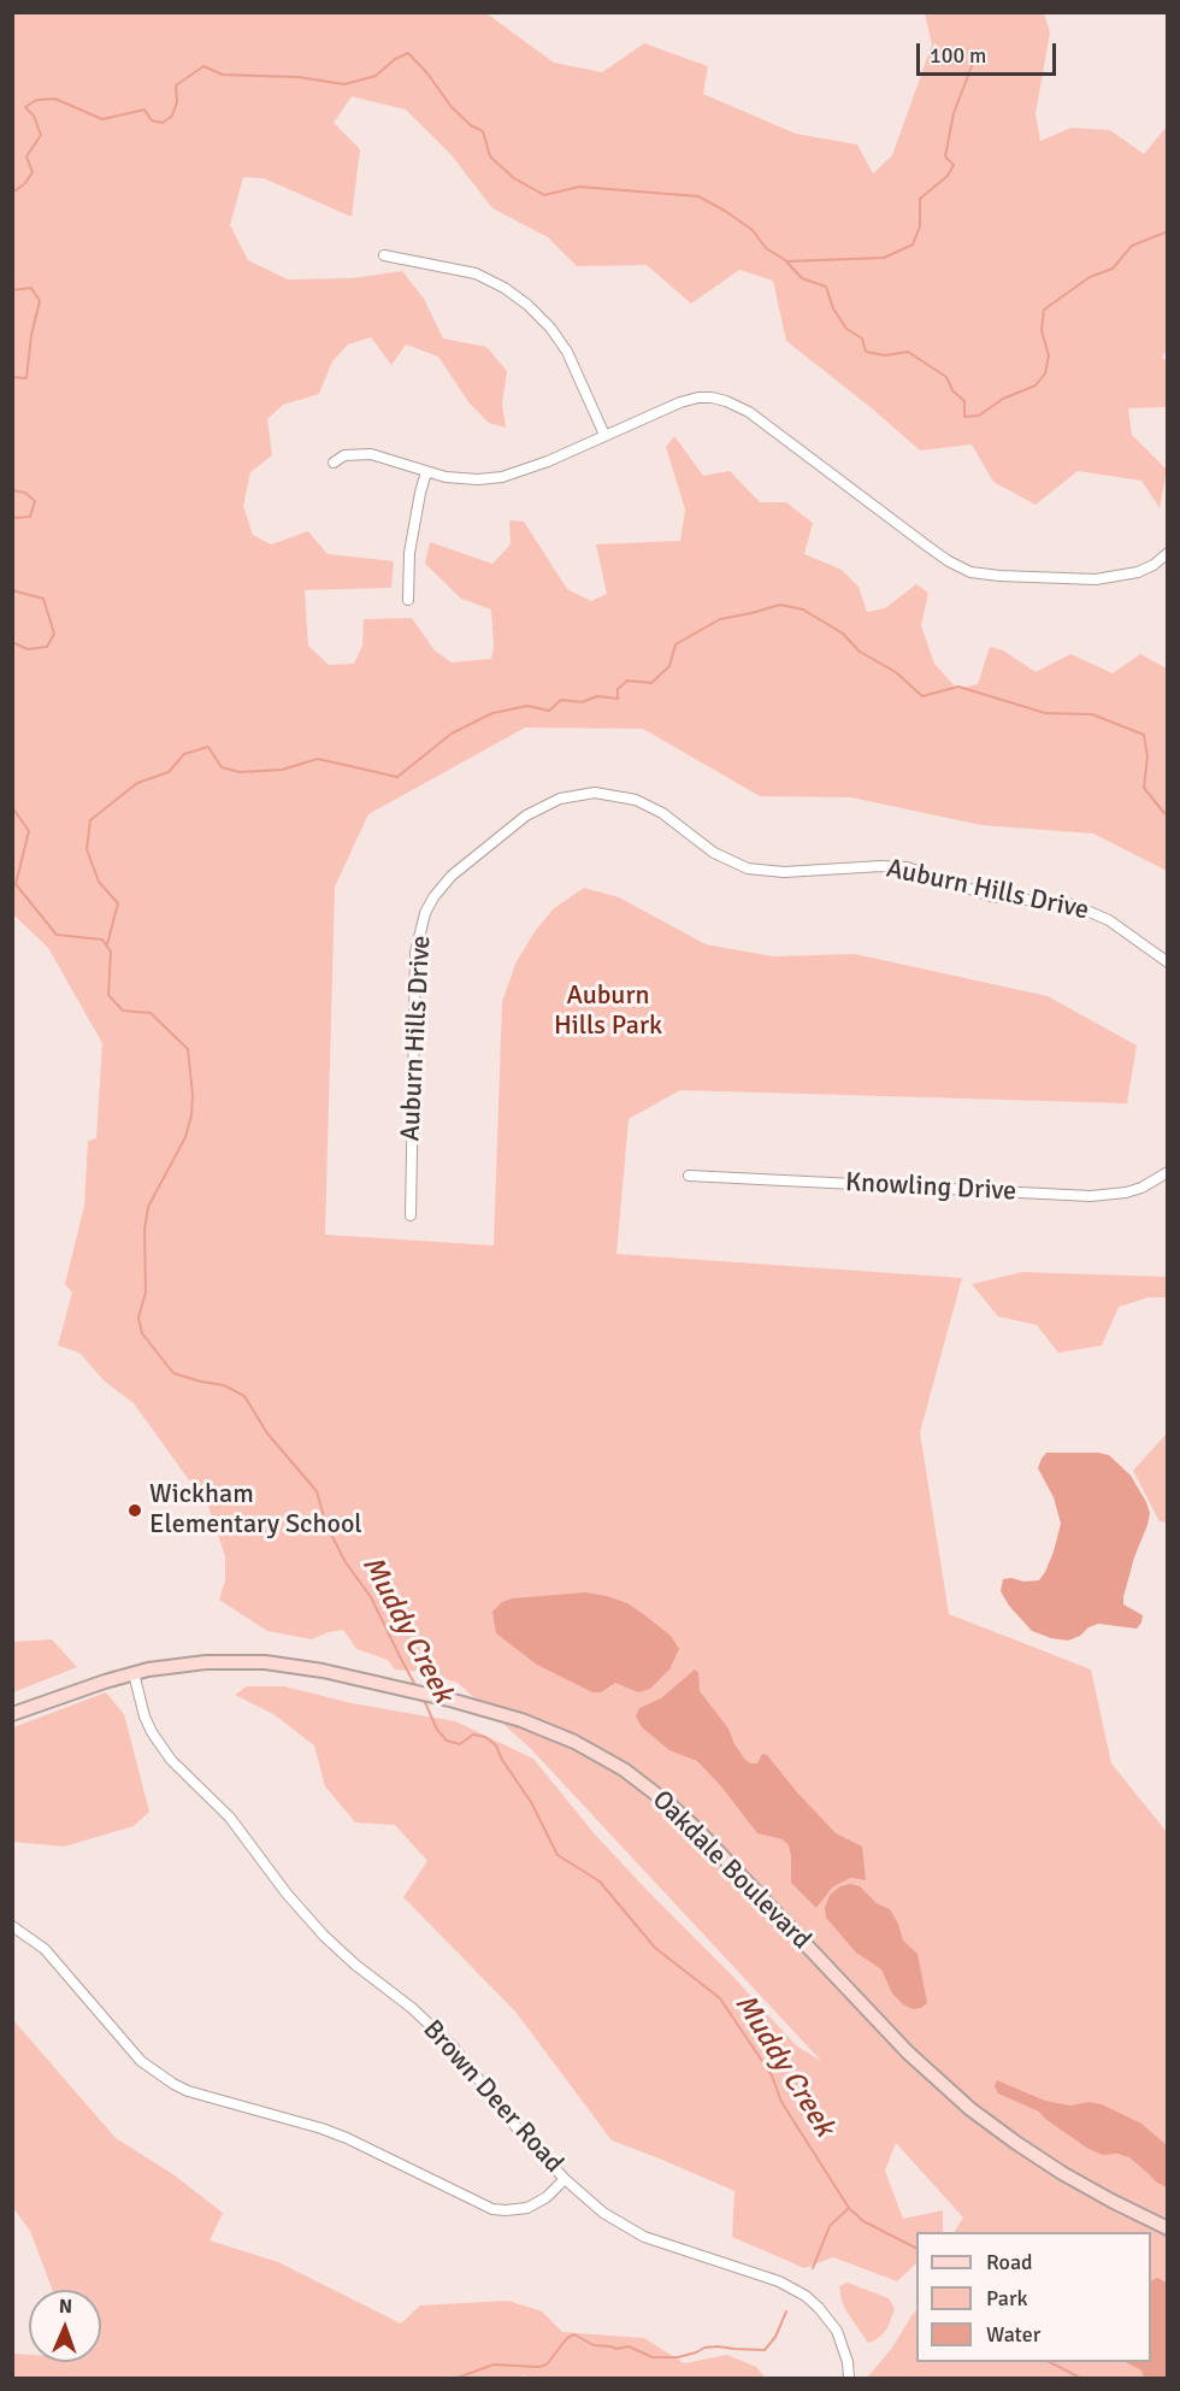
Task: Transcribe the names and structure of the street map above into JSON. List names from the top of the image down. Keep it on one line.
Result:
{"streets":{"main road":["Oakdale Boulevard"],"street":["Auburn Hills Drive","Knowling Drive","Brown Deer Road"]},"crossings":[["Oakdale Boulevard","Brown Deer Road"]],"water":["Muddy Creek"],"parks":["Auburn Hills Park"],"places":["Wickham Elementary School"],"legend":["Road","Park","Water"],"scale_bar":"100 m","north":"top"}
